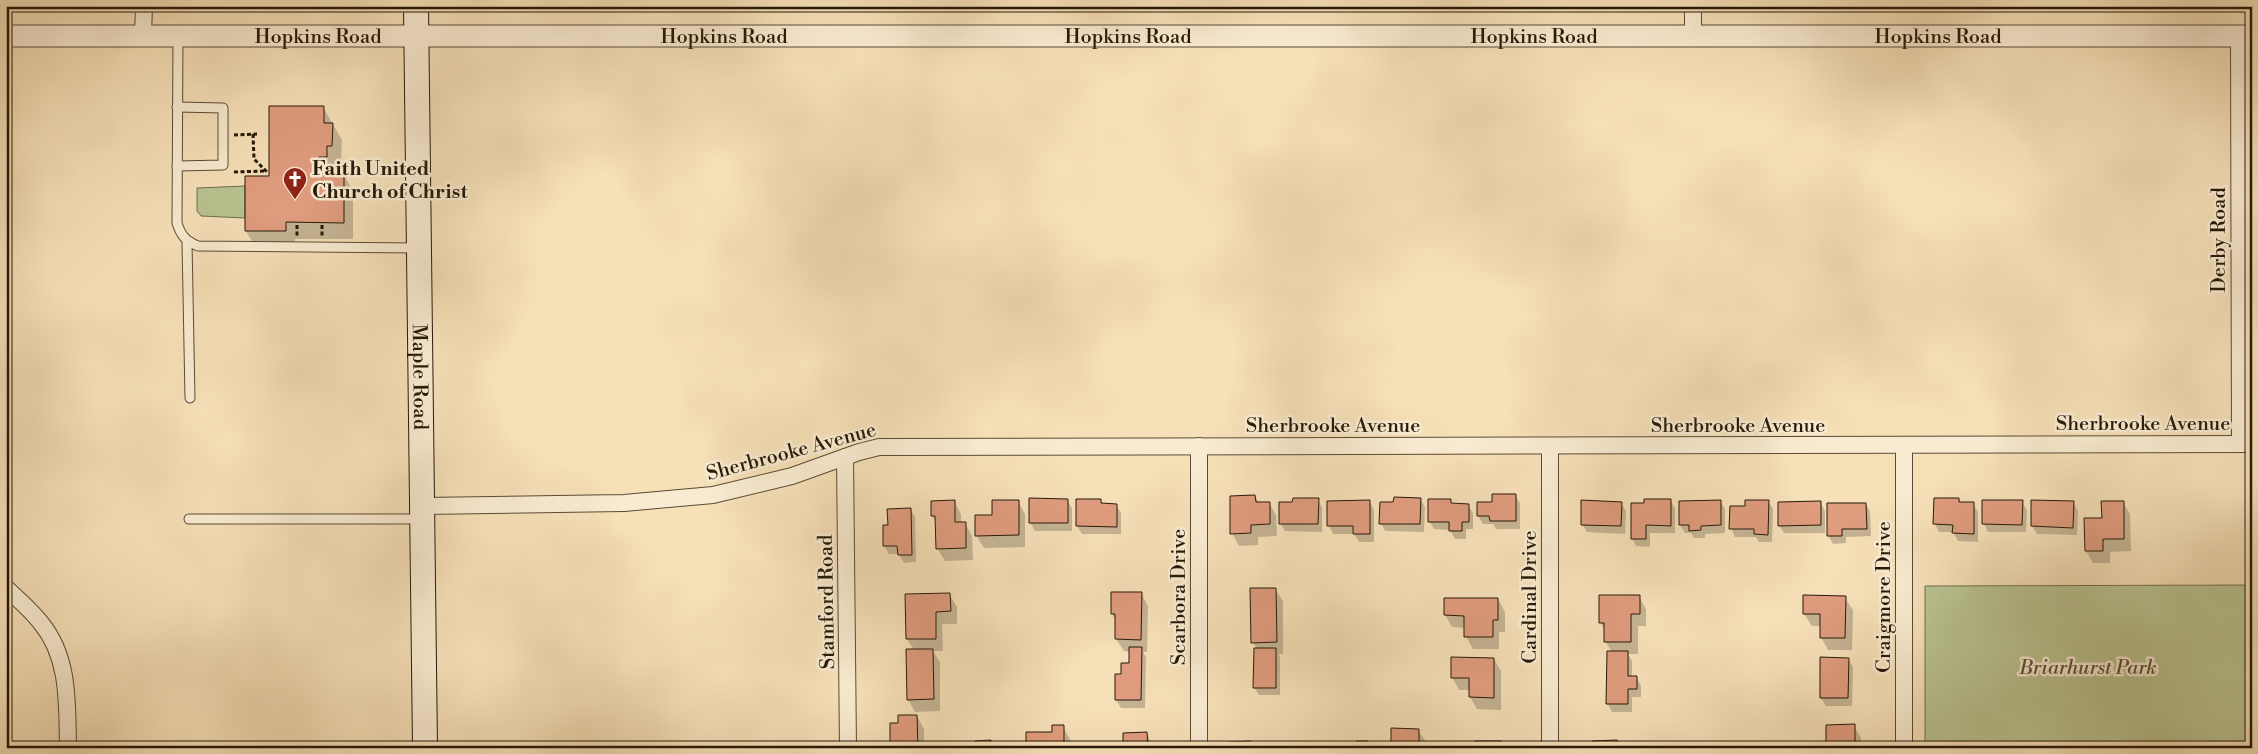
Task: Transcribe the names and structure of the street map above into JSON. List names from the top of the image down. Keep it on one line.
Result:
{"streets":{"main road":["Maple Road"],"street":["Hopkins Road","Derby Road","Sherbrooke Avenue","Scarbora Drive","Cardinal Drive","Craigmore Drive","Stamford Road"]},"crossings":[["Hopkins Road","Derby Road"],["Hopkins Road","Maple Road"],["Derby Road","Sherbrooke Avenue"],["Maple Road","Sherbrooke Avenue"],["Sherbrooke Avenue","Scarbora Drive"],["Sherbrooke Avenue","Cardinal Drive"],["Sherbrooke Avenue","Craigmore Drive"],["Sherbrooke Avenue","Stamford Road"]],"parks":["Briarhurst Park"],"places":{"church":["Faith United Church of Christ"]}}
